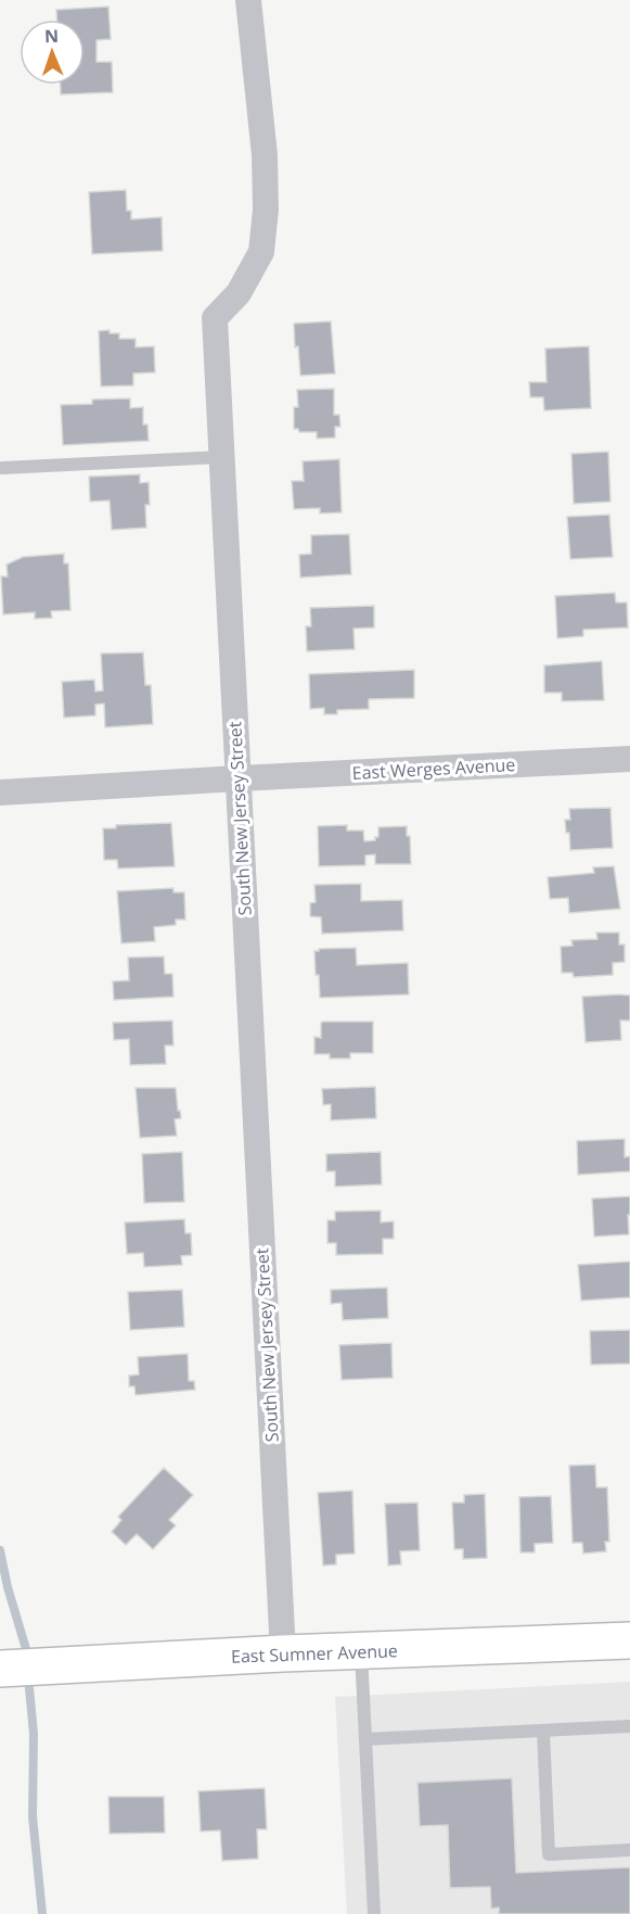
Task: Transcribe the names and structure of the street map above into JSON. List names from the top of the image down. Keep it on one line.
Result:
{"streets":{"street":["East Werges Avenue","South New Jersey Street","East Sumner Avenue"]},"crossings":[["East Werges Avenue","South New Jersey Street"],["South New Jersey Street","East Sumner Avenue"]],"north":"top"}
